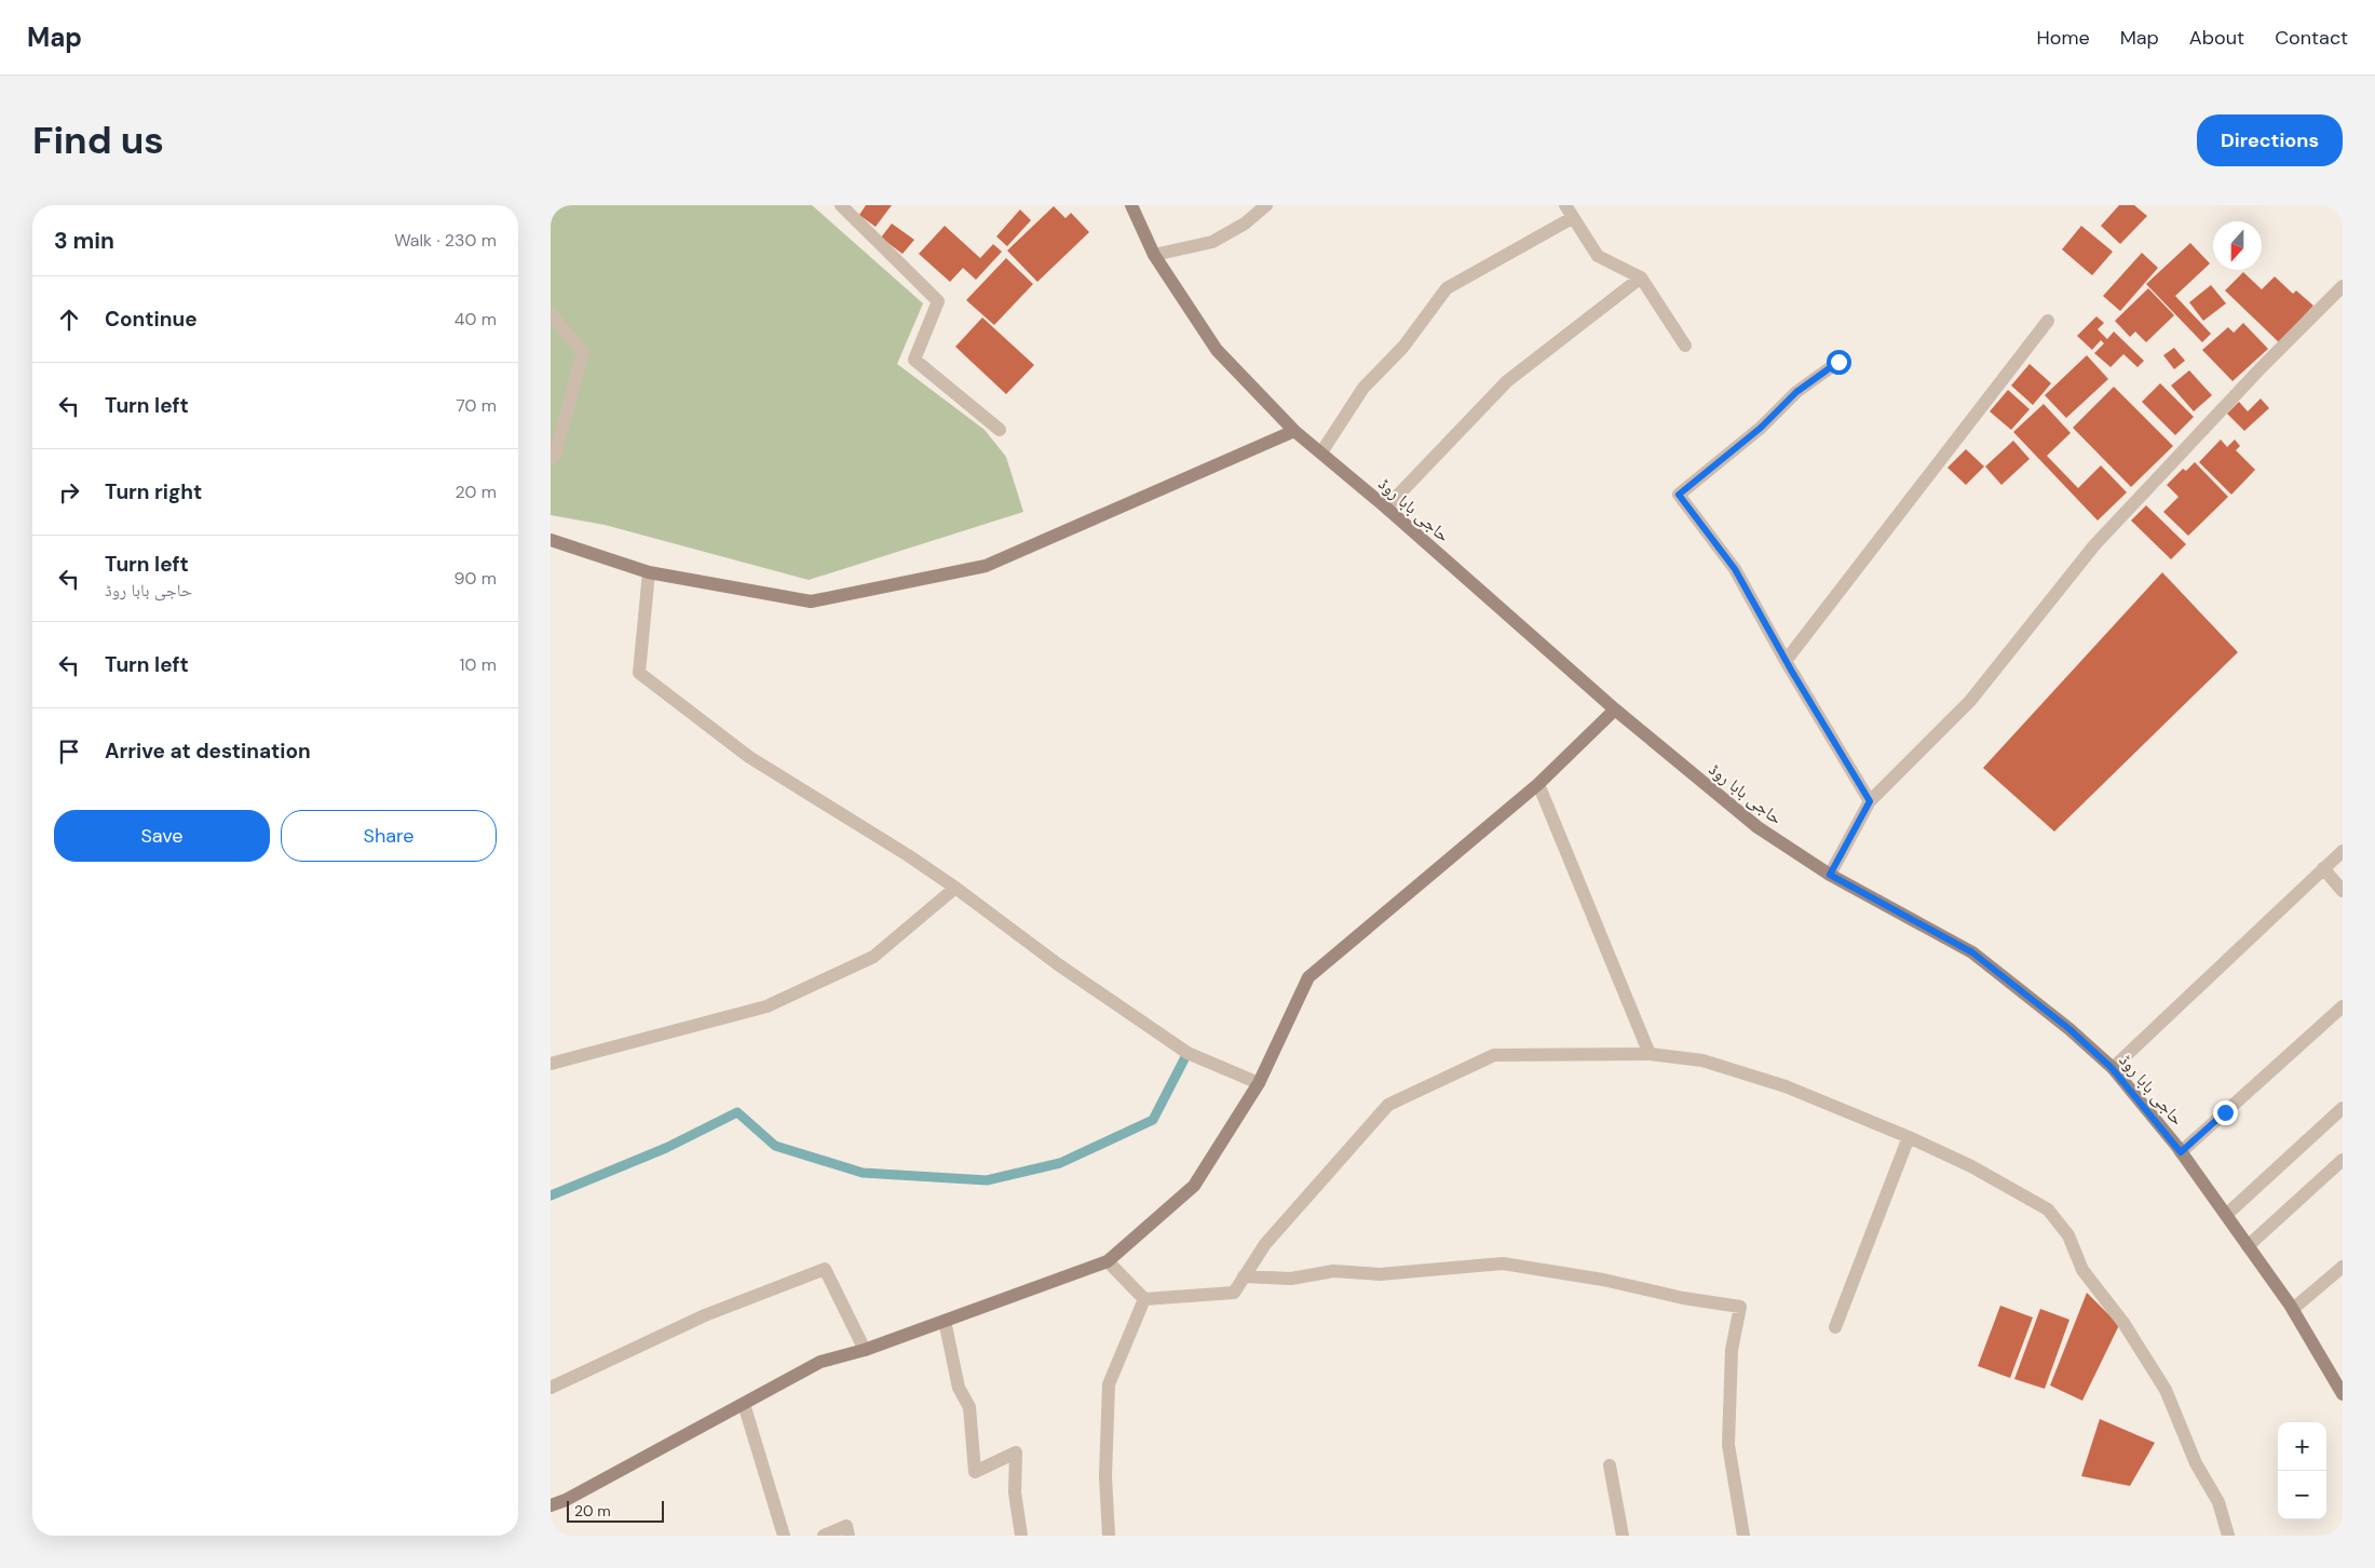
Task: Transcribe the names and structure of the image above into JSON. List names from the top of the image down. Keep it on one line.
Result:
{"streets":{"street":["حاجی بابا روڈ"]},"scale_bar":"20 m","north":"bottom","page":{"header":"Map","nav":["Home","Map","About","Contact"],"buttons":["Directions",["Save","Share"]],"title":"Find us","heading":["3 min","Walk · 230 m"],"list":[["Continue","40 m"],["Turn left","70 m"],["Turn right","20 m"],["Turn left","حاجی بابا روڈ","90 m"],["Turn left","10 m"],"Arrive at destination"],"map_buttons":["+","−"],"scale":"20 m"}}
